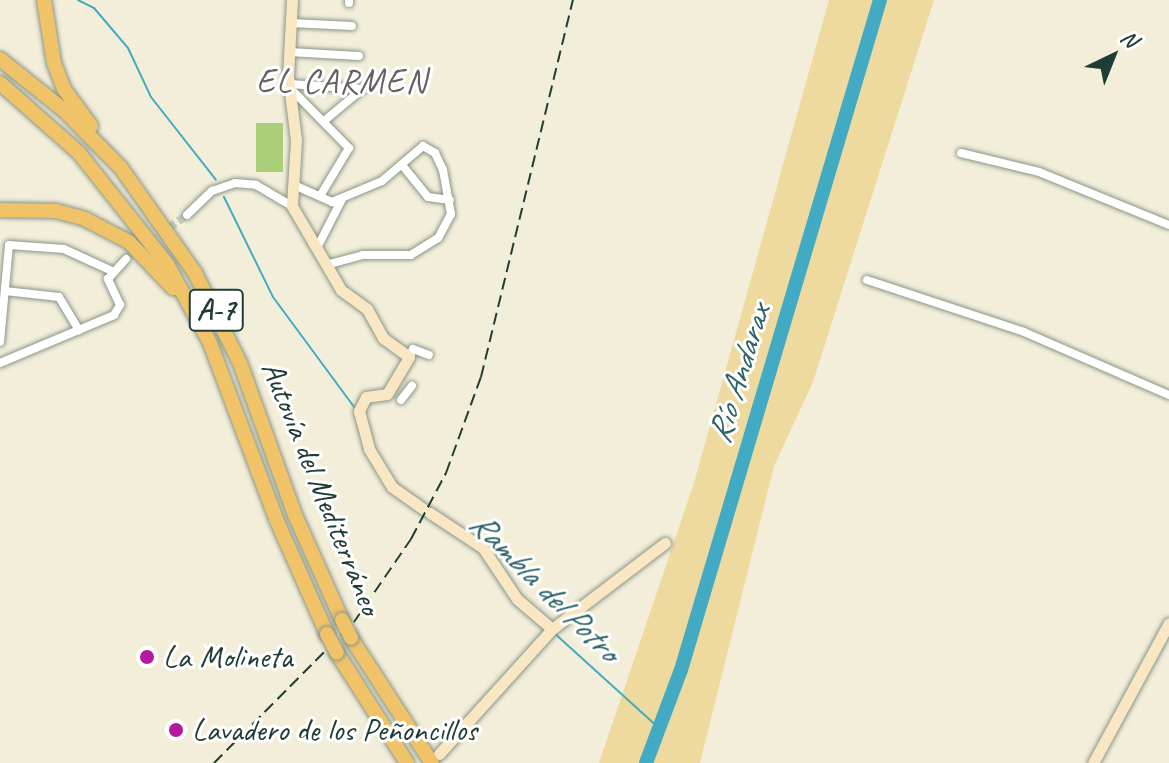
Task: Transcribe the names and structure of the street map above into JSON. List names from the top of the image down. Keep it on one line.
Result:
{"streets":{"highway":["A-7","Autovía del Mediterráneo"]},"districts":["EL CARMEN"],"water":["Río Andarax","Rambla del Potro"],"places":["La Molineta","Lavadero de los Peñoncillos"],"north":"top right"}
